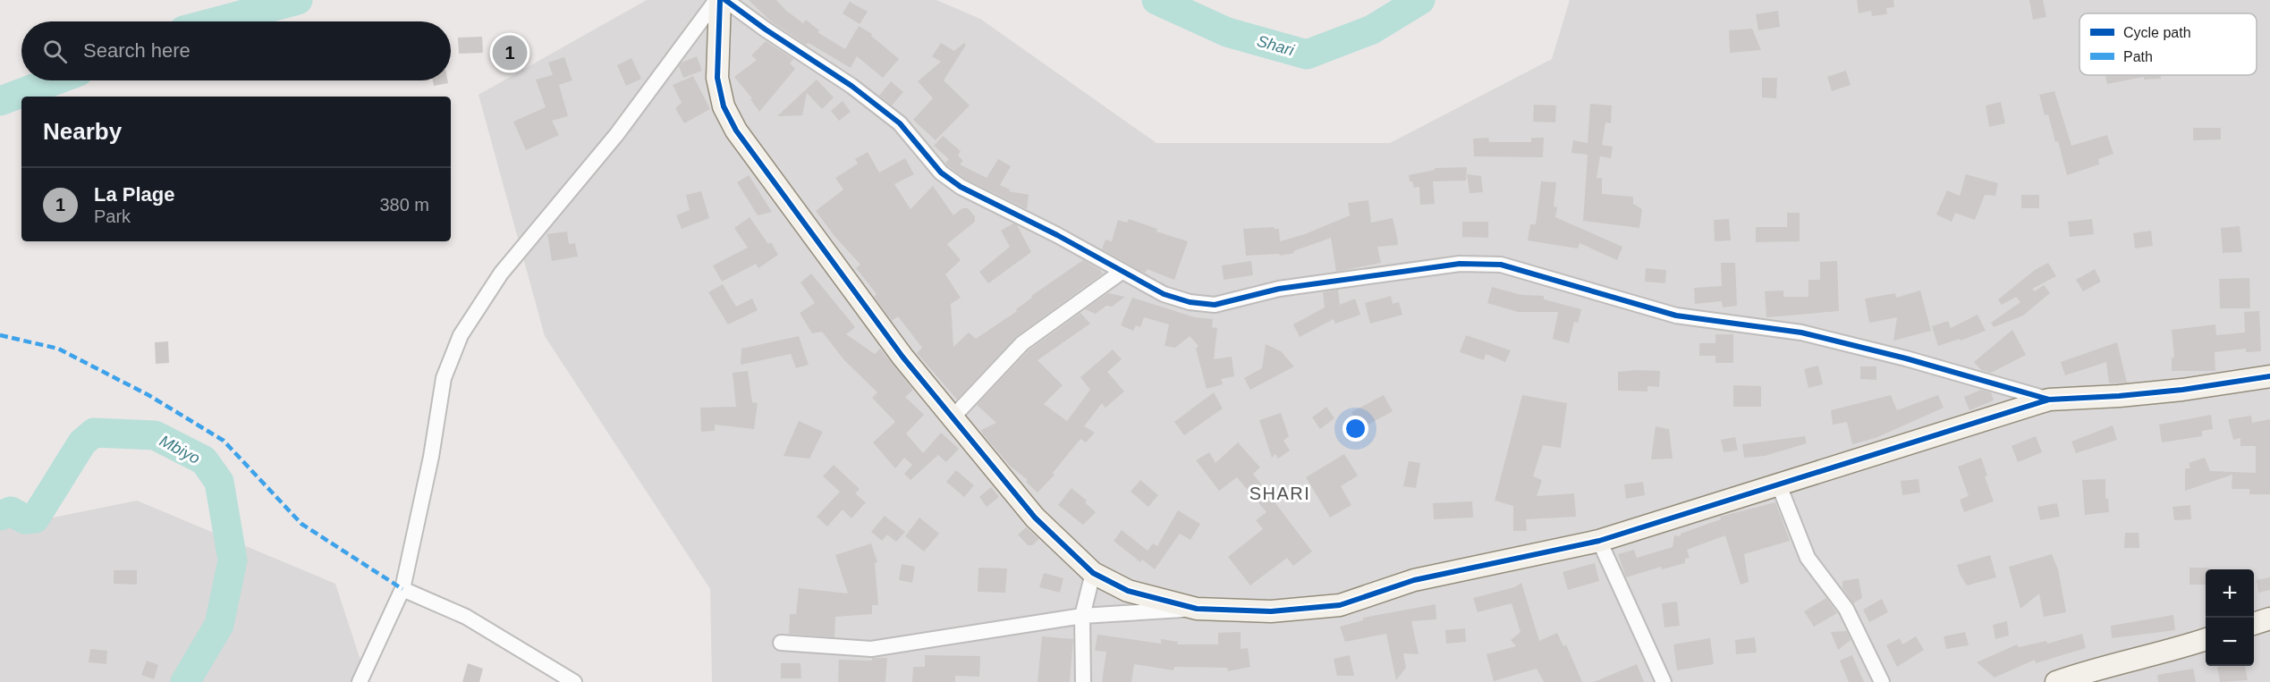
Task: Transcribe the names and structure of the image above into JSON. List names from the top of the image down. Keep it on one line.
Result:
{"districts":["SHARI"],"water":["Shari","Mbiyo"],"legend":["Cycle path","Path"],"page":{"search":"Search here","pins":"1","heading":"Nearby","list":[{"mark":"1","name":"La Plage","note":"Park","value":"380 m"}],"map_buttons":["+","−"]}}
